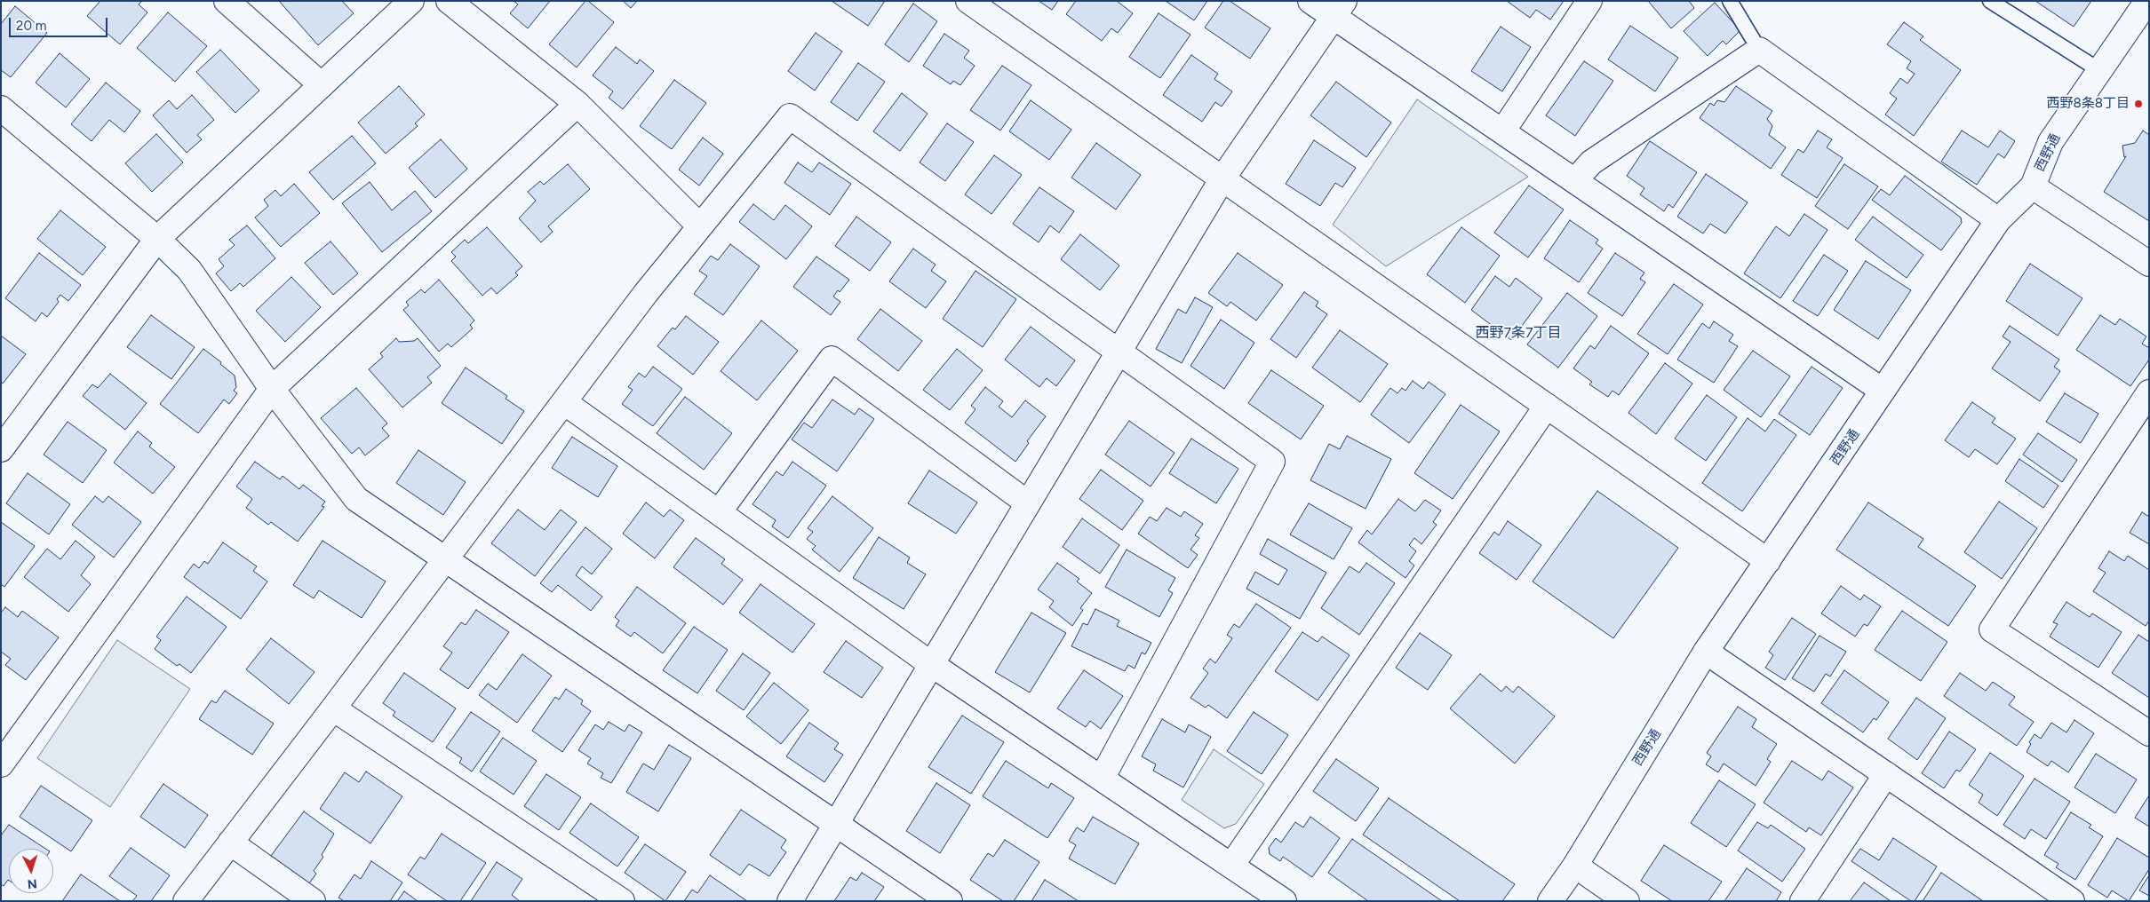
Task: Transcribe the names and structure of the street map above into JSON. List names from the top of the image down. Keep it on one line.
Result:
{"streets":{"street":["西野通"]},"districts":["西野7条7丁目"],"places":["西野8条8丁目"],"scale_bar":"20 m","north":"bottom"}
